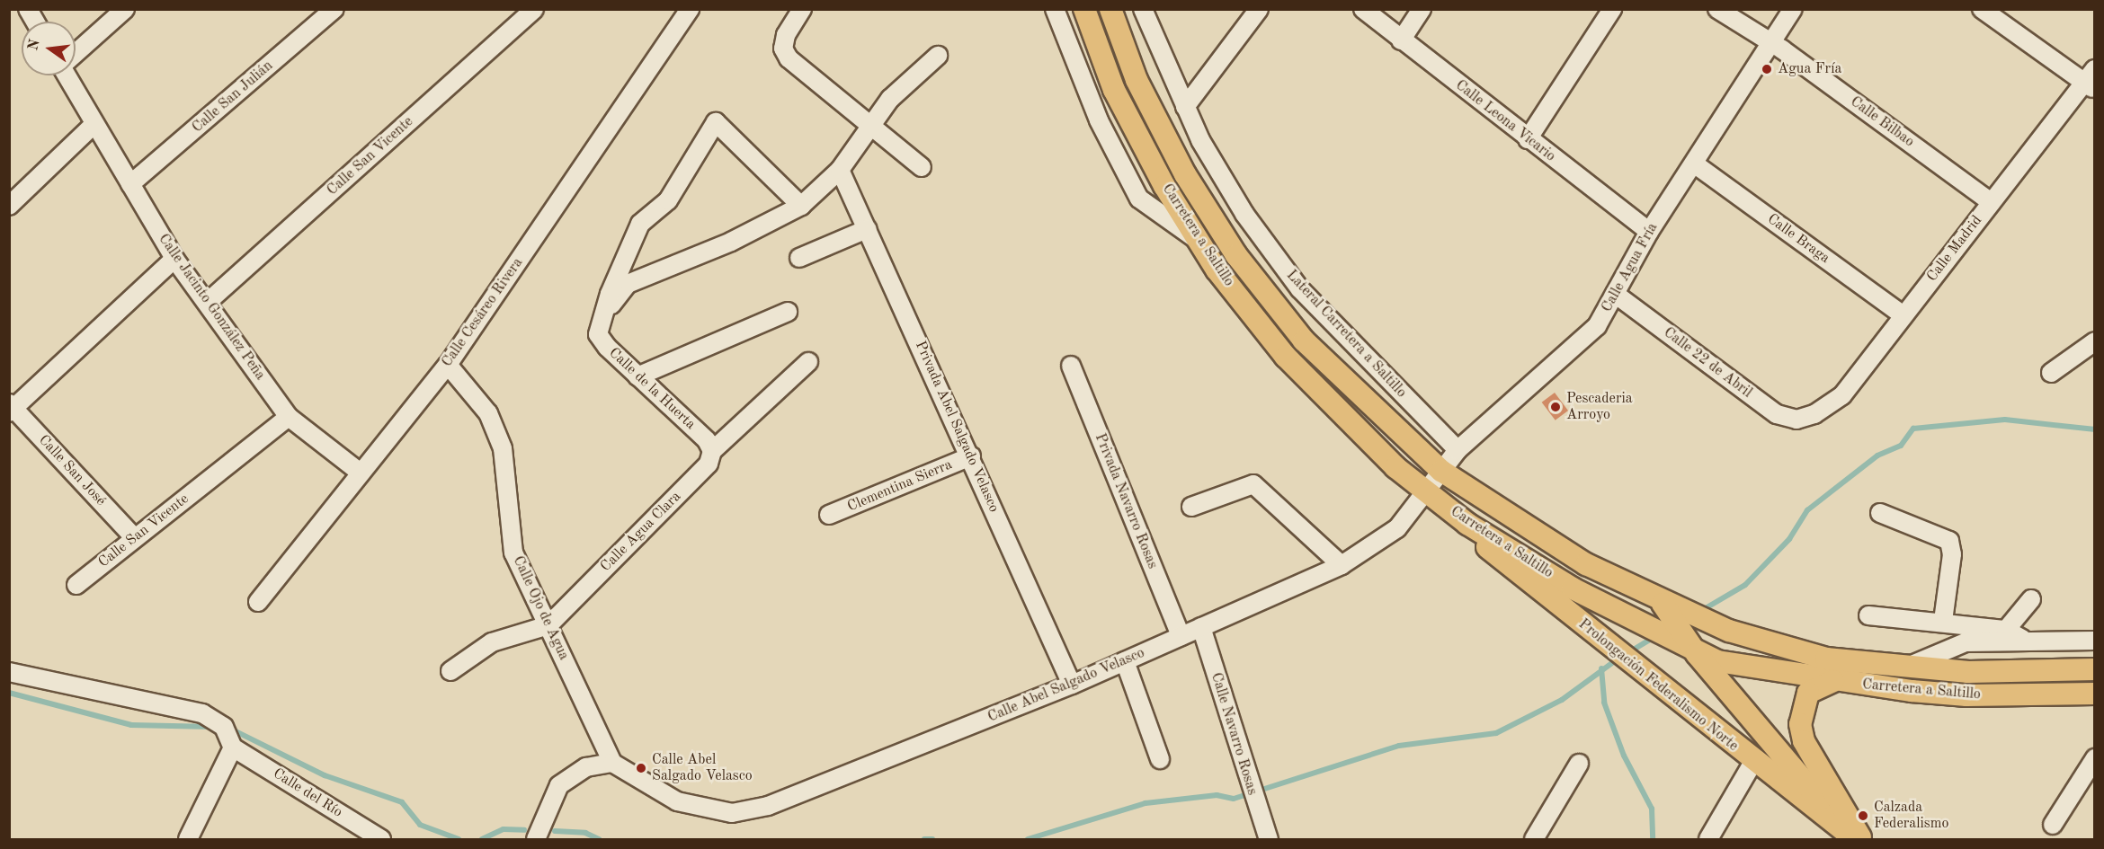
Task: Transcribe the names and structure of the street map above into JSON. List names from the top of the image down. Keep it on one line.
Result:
{"streets":{"main road":["Carretera a Saltillo","Prolongación Federalismo Norte"],"street":["Calle San Julián","Calle Leona Vicario","Calle Bilbao","Calle San Vicente","Calle Braga","Calle Madrid","Calle Agua Fría","Calle Jacinto González Peña","Calle Cesáreo Rivera","Lateral Carretera a Saltillo","Calle 22 de Abril","Calle de la Huerta","Privada Abel Salgado Velasco","Calle San José","Clementina Sierra","Privada Navarro Rosas","Calle Agua Clara","Calle Ojo de Agua","Calle Abel Salgado Velasco","Calle Navarro Rosas","Calle del Río"]},"crossings":[["Calle San Julián","Calle Jacinto González Peña"],["Calle Leona Vicario","Calle Agua Fría"],["Calle Bilbao","Calle Madrid"],["Calle Bilbao","Calle Agua Fría"],["Calle San Vicente","Calle Jacinto González Peña"],["Calle San Vicente","Calle San José"],["Carretera a Saltillo","Calle Agua Fría"],["Carretera a Saltillo","Calle Abel Salgado Velasco"],["Carretera a Saltillo","Prolongación Federalismo Norte"],["Calle Braga","Calle Madrid"],["Calle Braga","Calle Agua Fría"],["Calle Madrid","Calle 22 de Abril"],["Calle Agua Fría","Lateral Carretera a Saltillo"],["Calle Agua Fría","Calle 22 de Abril"],["Calle Agua Fría","Calle Abel Salgado Velasco"],["Calle Jacinto González Peña","Calle Cesáreo Rivera"],["Calle Cesáreo Rivera","Calle Ojo de Agua"],["Calle de la Huerta","Calle Agua Clara"],["Privada Abel Salgado Velasco","Clementina Sierra"],["Privada Abel Salgado Velasco","Calle Abel Salgado Velasco"],["Privada Navarro Rosas","Calle Abel Salgado Velasco"],["Calle Agua Clara","Calle Ojo de Agua"],["Calle Ojo de Agua","Calle Abel Salgado Velasco"],["Calle Abel Salgado Velasco","Calle Navarro Rosas"]],"places":["Agua Fría","Pescaderia Arroyo","Calle Abel Salgado Velasco","Calzada Federalismo"],"north":"left"}
